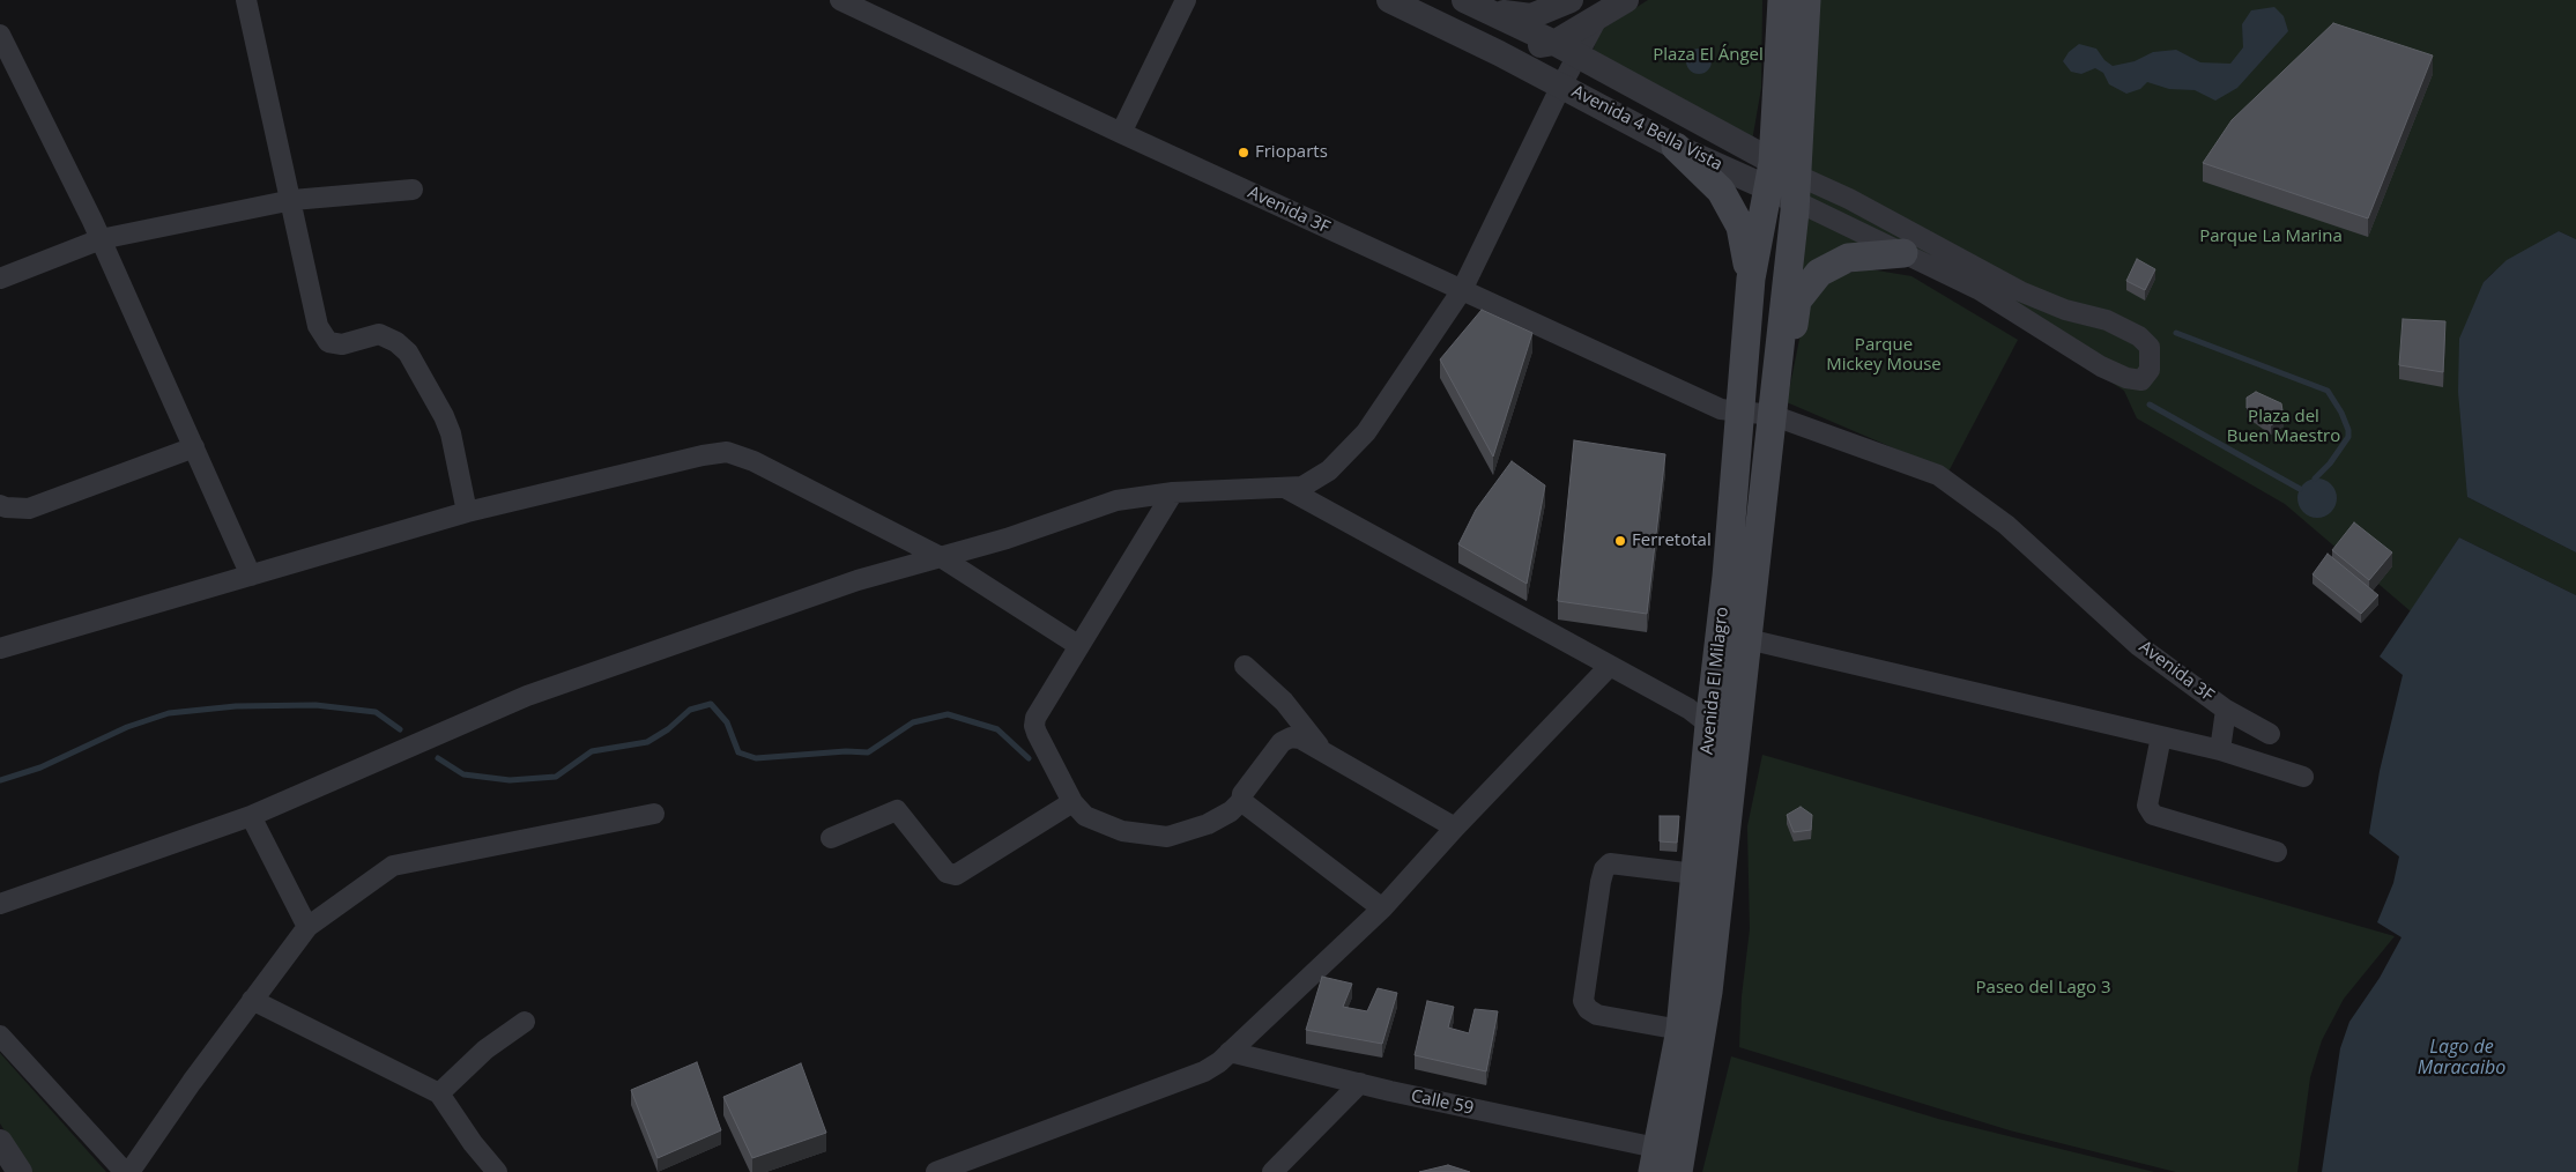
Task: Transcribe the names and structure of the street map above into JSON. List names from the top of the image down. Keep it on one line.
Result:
{"streets":{"main road":["Avenida El Milagro"],"street":["Avenida 4 Bella Vista","Avenida 3F","Calle 59"]},"crossings":[["Avenida 4 Bella Vista","Avenida El Milagro"],["Avenida 3F","Avenida El Milagro"],["Avenida El Milagro","Calle 59"]],"water":["Lago de Maracaibo"],"parks":["Plaza El Ángel","Parque La Marina","Parque Mickey Mouse","Plaza del Buen Maestro","Paseo del Lago 3"],"places":["Frioparts","Ferretotal"]}
